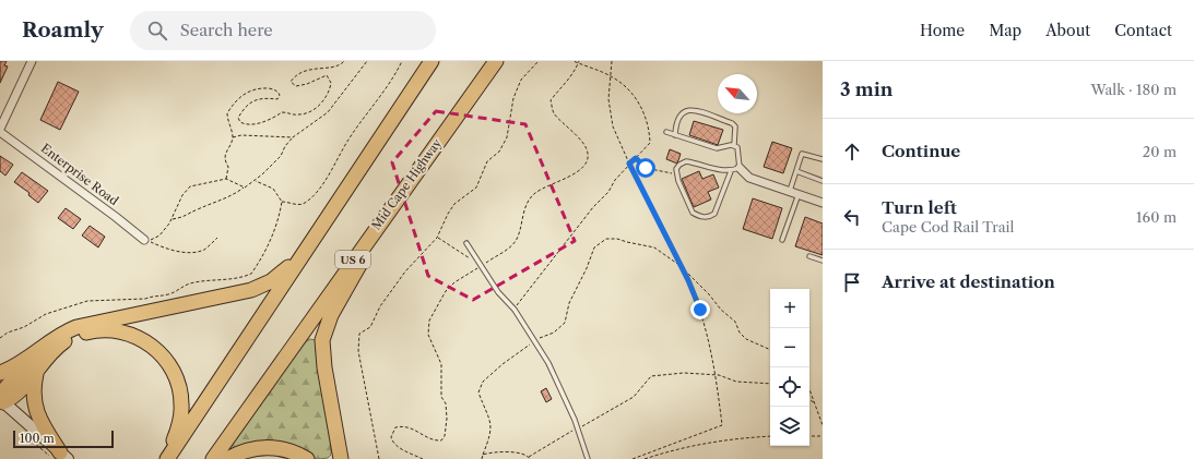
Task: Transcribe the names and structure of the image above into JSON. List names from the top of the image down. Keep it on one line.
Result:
{"streets":{"highway":["Mid Cape Highway","US 6"],"street":["Enterprise Road"]},"scale_bar":"100 m","north":"top left","page":{"header":"Roamly","search":"Search here","nav":["Home","Map","About","Contact"],"heading":["3 min","Walk · 180 m"],"list":[["Continue","20 m"],["Turn left","Cape Cod Rail Trail","160 m"],"Arrive at destination"],"map_buttons":["+","−"],"scale":"100 m"}}
